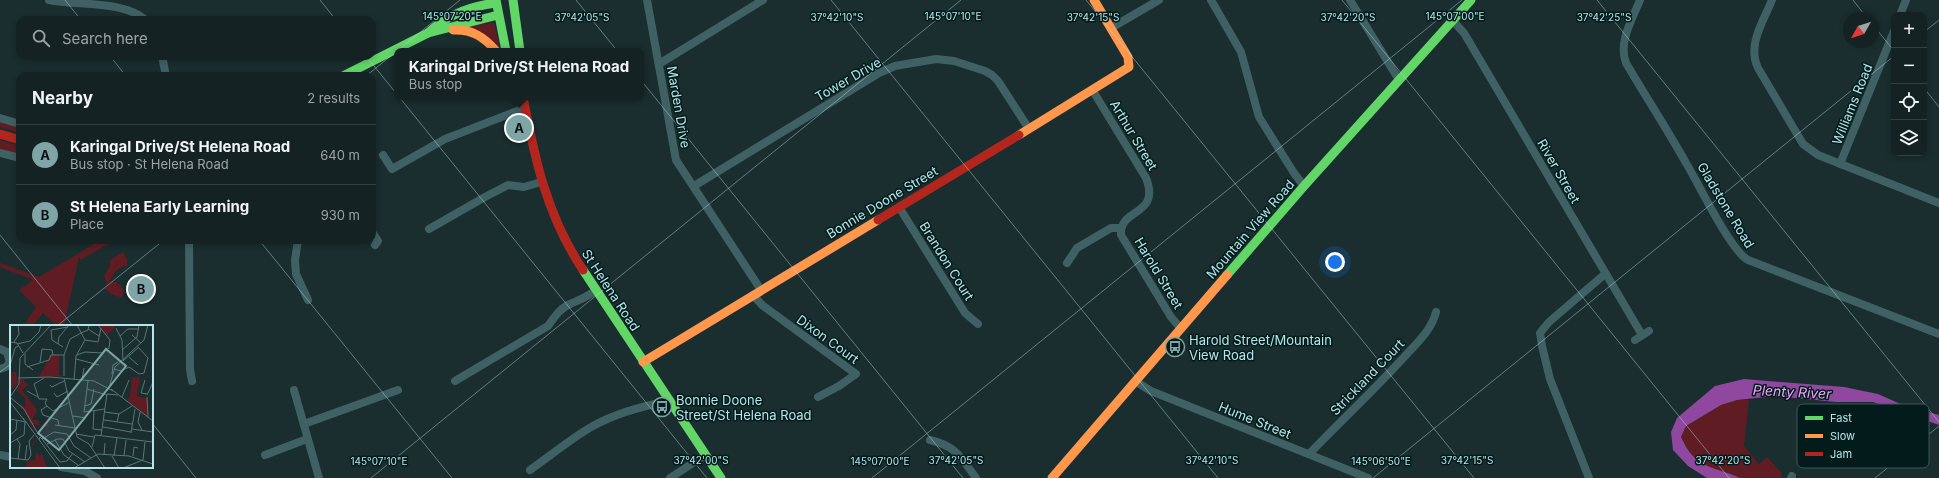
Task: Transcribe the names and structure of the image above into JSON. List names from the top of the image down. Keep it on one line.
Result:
{"streets":{"street":["Tower Drive","Williams Road","Marden Drive","Arthur Street","River Street","Bonnie Doone Street","Gladstone Road","Mountain View Road","Brandon Court","Harold Street","St Helena Road","Dixon Court","Strickland Court","Hume Street"]},"crossings":[["Tower Drive","Marden Drive"],["Tower Drive","Bonnie Doone Street"],["Marden Drive","Bonnie Doone Street"],["Marden Drive","Dixon Court"],["Arthur Street","Bonnie Doone Street"],["Arthur Street","Harold Street"],["River Street","Mountain View Road"],["Bonnie Doone Street","Brandon Court"],["Bonnie Doone Street","St Helena Road"],["Bonnie Doone Street","Dixon Court"],["Mountain View Road","Harold Street"],["Mountain View Road","Hume Street"],["Strickland Court","Hume Street"]],"water":["Plenty River"],"places":{"bus stop":["Harold Street/Mountain View Road","Bonnie Doone Street/St Helena Road"]},"legend":["Fast","Slow","Jam"],"north":"bottom left","page":{"map_buttons":["+","−"],"search":"Search here","popup":["Karingal Drive/St Helena Road","Bus stop"],"heading":["Nearby","2 results"],"pins":["A","B"],"list":[{"mark":"A","name":"Karingal Drive/St Helena Road","note":"Bus stop · St Helena Road","value":"640 m"},{"mark":"B","name":"St Helena Early Learning","note":"Place","value":"930 m"}]},"coordinates":["145°07'20\"E","145°07'10\"E","145°07'00\"E","37°42'10\"S","37°42'15\"S","37°42'20\"S","37°42'05\"S","37°42'25\"S","37°42'00\"S","145°06'50\"E"]}
